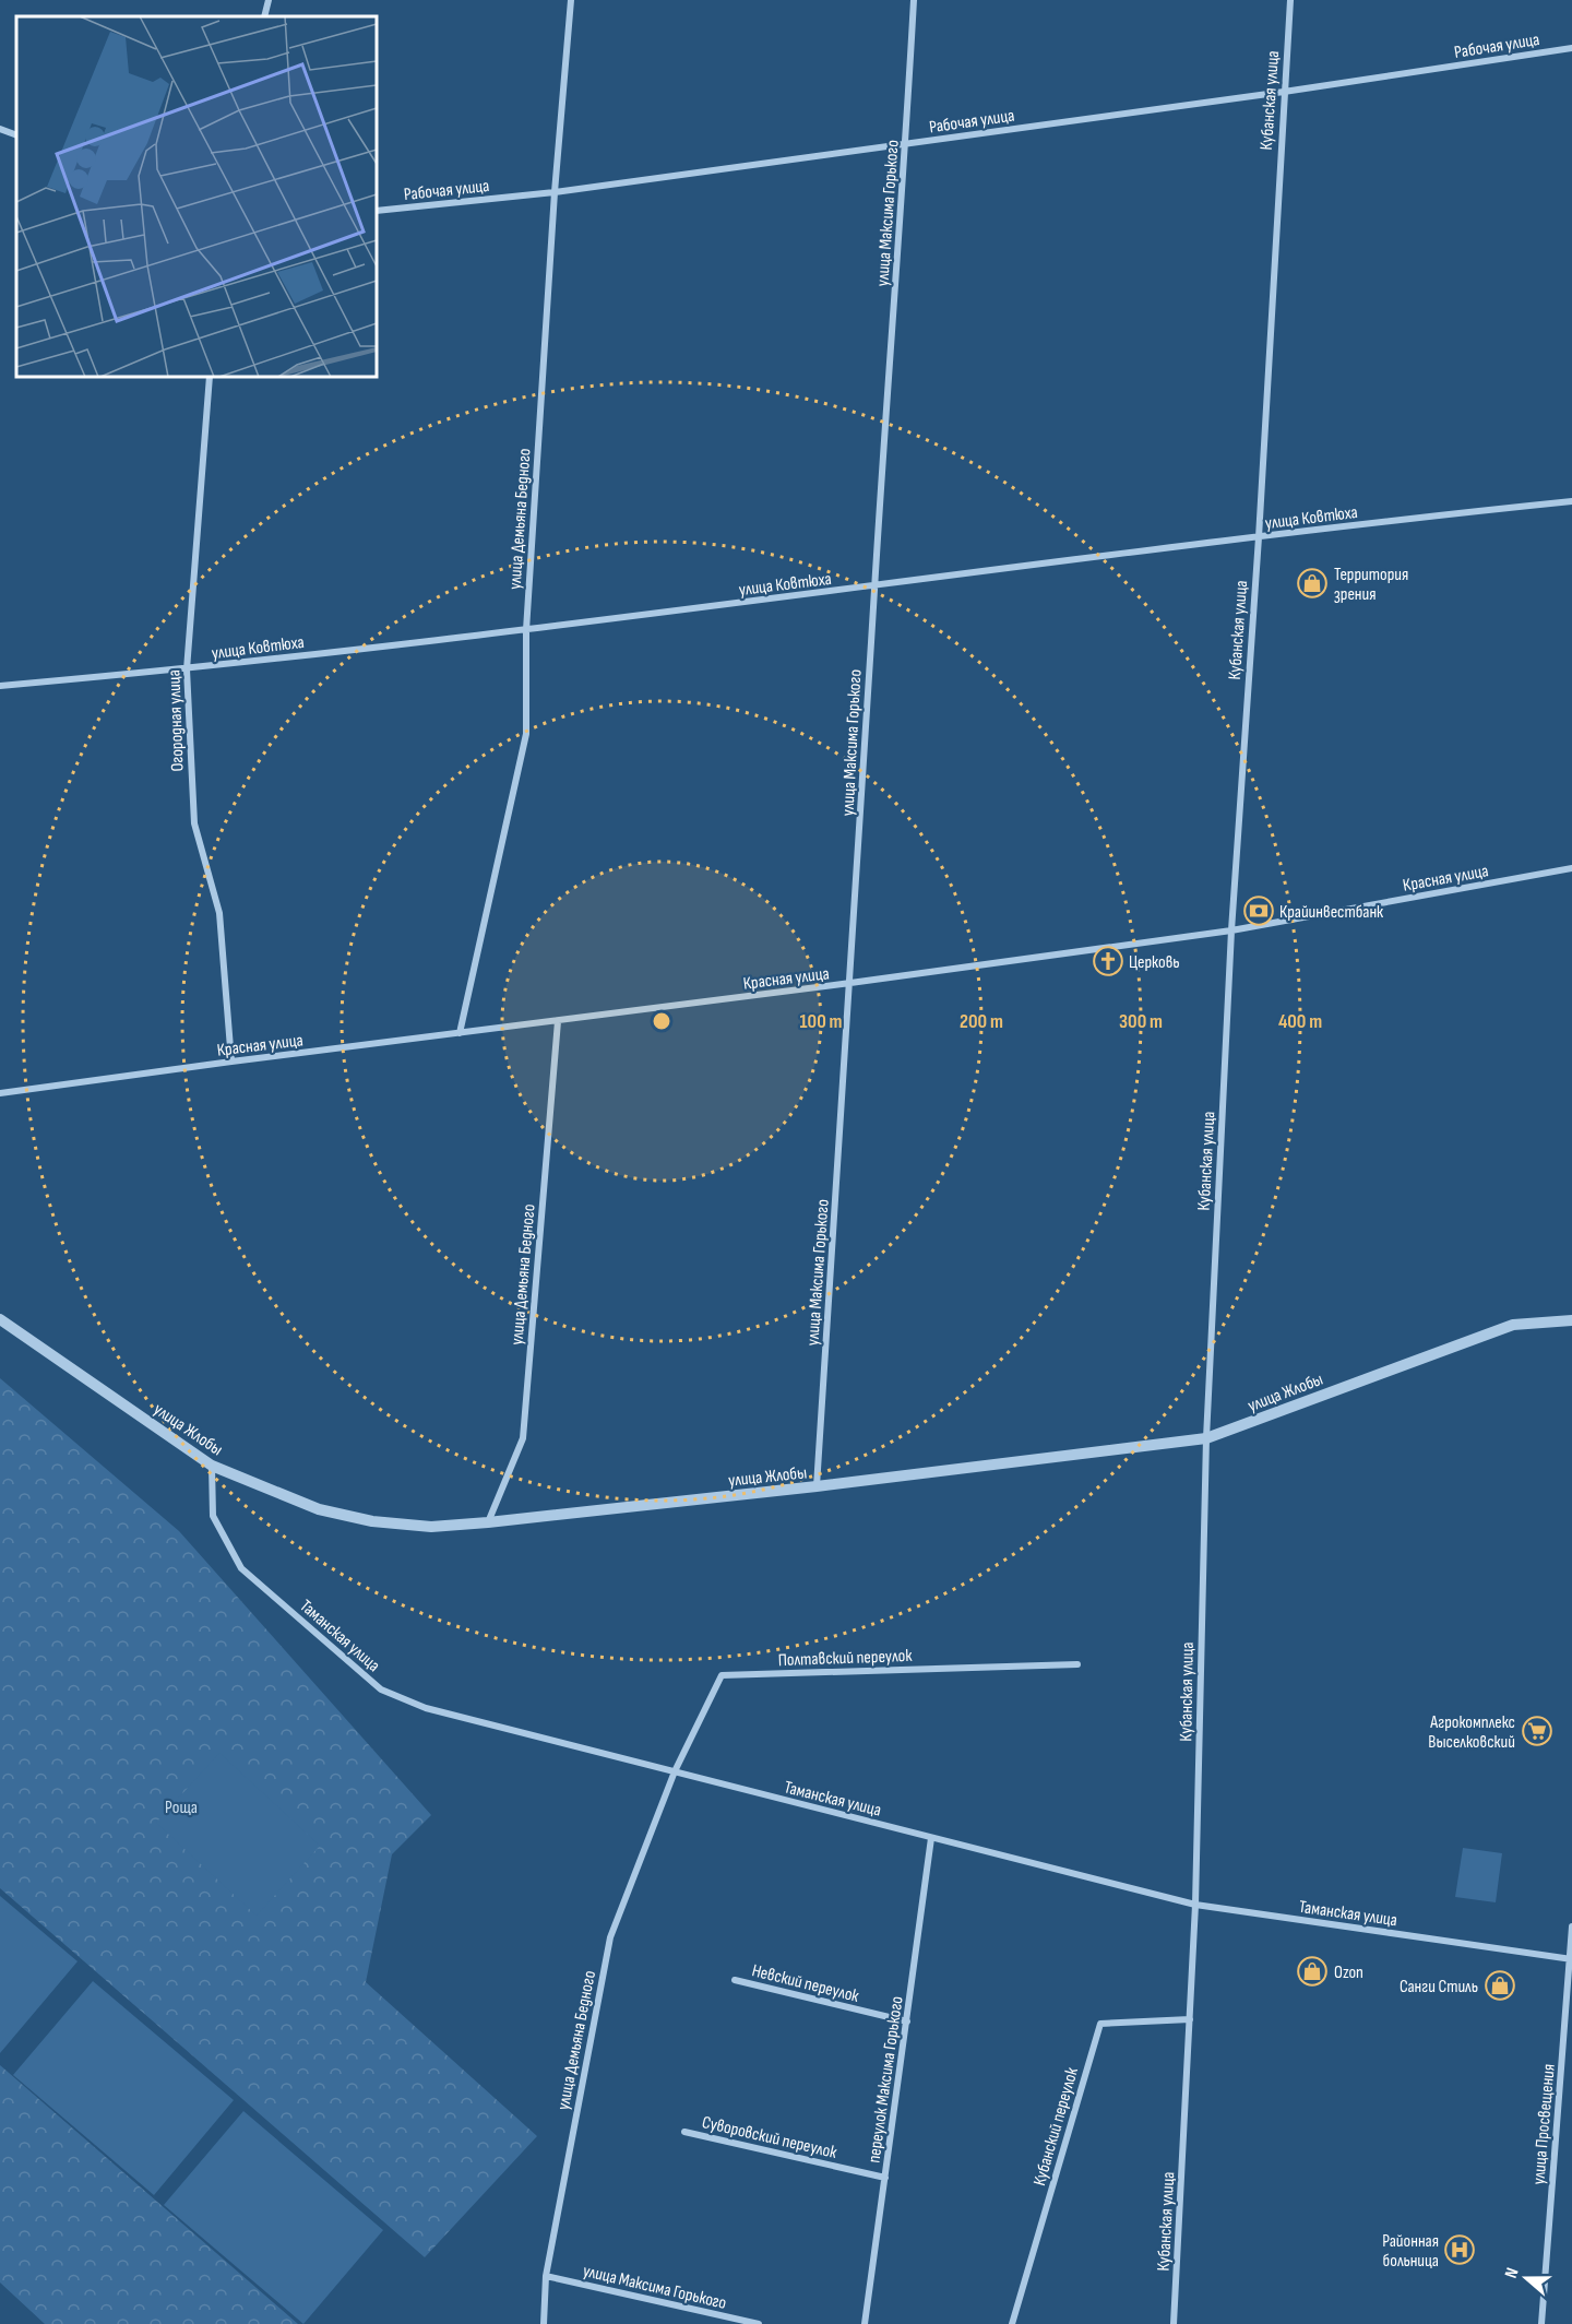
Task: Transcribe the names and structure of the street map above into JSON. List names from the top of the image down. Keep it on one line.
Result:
{"streets":{"street":["Рабочая улица","Кубанская улица","улица Максима Горького","улица Ковтюха","улица Демьяна Бедного","Огородная улица","Красная улица","улица Жлобы","Таманская улица","Полтавский переулок","Невский переулок","переулок Максима Горького","улица Просвещения","Кубанский переулок","Суворовский переулок"]},"crossings":[["Рабочая улица","Кубанская улица"],["Рабочая улица","улица Максима Горького"],["Рабочая улица","улица Демьяна Бедного"],["Кубанская улица","улица Ковтюха"],["Кубанская улица","Красная улица"],["Кубанская улица","улица Жлобы"],["Кубанская улица","Таманская улица"],["Кубанская улица","Кубанский переулок"],["улица Максима Горького","улица Ковтюха"],["улица Максима Горького","улица Демьяна Бедного"],["улица Максима Горького","Красная улица"],["улица Максима Горького","улица Жлобы"],["улица Ковтюха","улица Демьяна Бедного"],["улица Ковтюха","Огородная улица"],["улица Демьяна Бедного","Красная улица"],["улица Демьяна Бедного","улица Жлобы"],["улица Демьяна Бедного","Таманская улица"],["улица Демьяна Бедного","Полтавский переулок"],["Огородная улица","Красная улица"],["улица Жлобы","Таманская улица"],["Таманская улица","Полтавский переулок"],["Таманская улица","переулок Максима Горького"],["Таманская улица","улица Просвещения"],["Невский переулок","переулок Максима Горького"],["переулок Максима Горького","Суворовский переулок"]],"parks":["Роща"],"places":{"shop":["Территория зрения","Ozon","Санги Стиль"],"bank":["Крайинвестбанк"],"church":["Церковь"],"supermarket":["Агрокомплекс Выселковский"],"hospital":["Районная больница"]},"north":"left","rings":["100 m","200 m","300 m","400 m"]}
